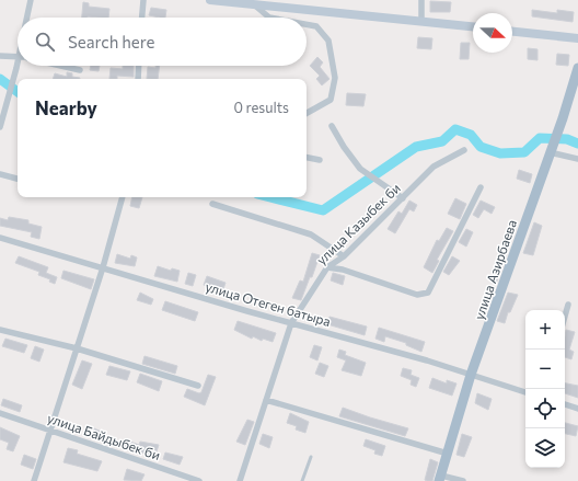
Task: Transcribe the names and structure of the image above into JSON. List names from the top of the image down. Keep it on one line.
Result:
{"streets":{"main road":["улица Азирбаева"],"street":["улица Казыбек би","улица Отеген батыра","улица Байдыбек би"]},"crossings":[["улица Казыбек би","улица Отеген батыра"],["улица Азирбаева","улица Отеген батыра"]],"north":"right","page":{"search":"Search here","heading":["Nearby","0 results"],"map_buttons":["+","−"]}}
